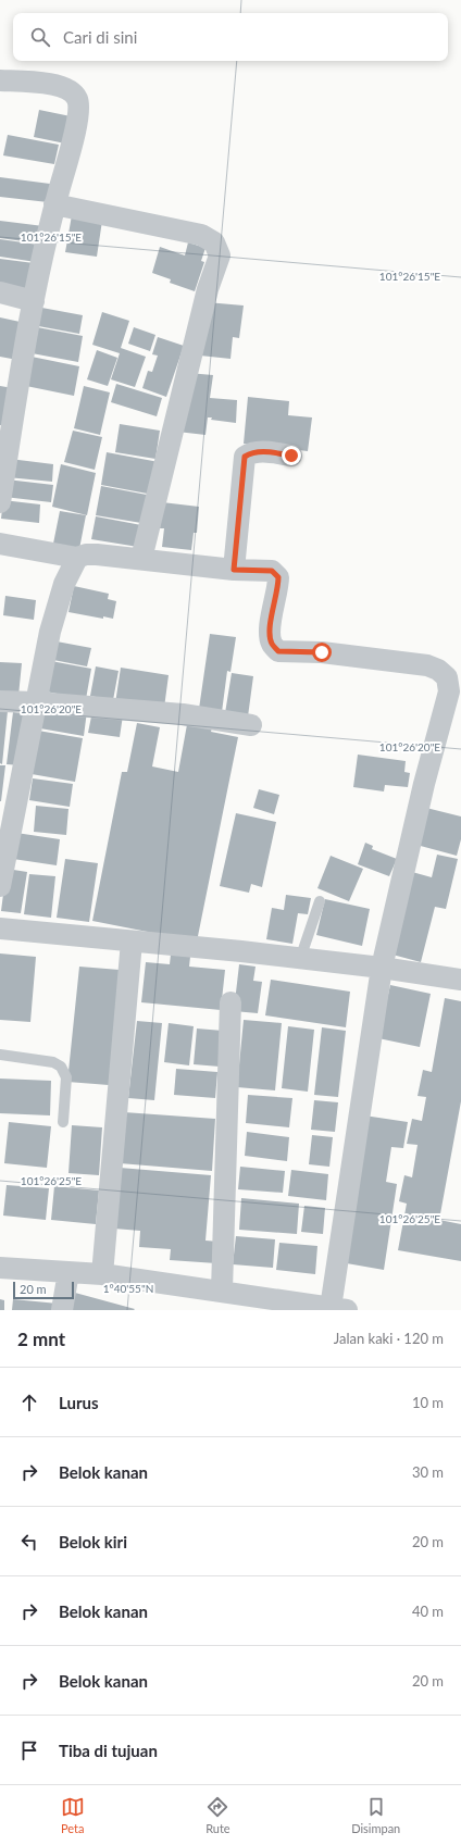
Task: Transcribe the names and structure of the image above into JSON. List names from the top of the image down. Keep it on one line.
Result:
{"scale_bar":"20 m","page":{"search":"Cari di sini","scale":"20 m","heading":["2 mnt","Jalan kaki · 120 m"],"list":[["Lurus","10 m"],["Belok kanan","30 m"],["Belok kiri","20 m"],["Belok kanan","40 m"],["Belok kanan","20 m"],"Tiba di tujuan"],"nav":["Peta","Rute","Disimpan"]},"coordinates":["101°26'15\"E","101°26'20\"E","101°26'25\"E","1°40'55\"N"]}
